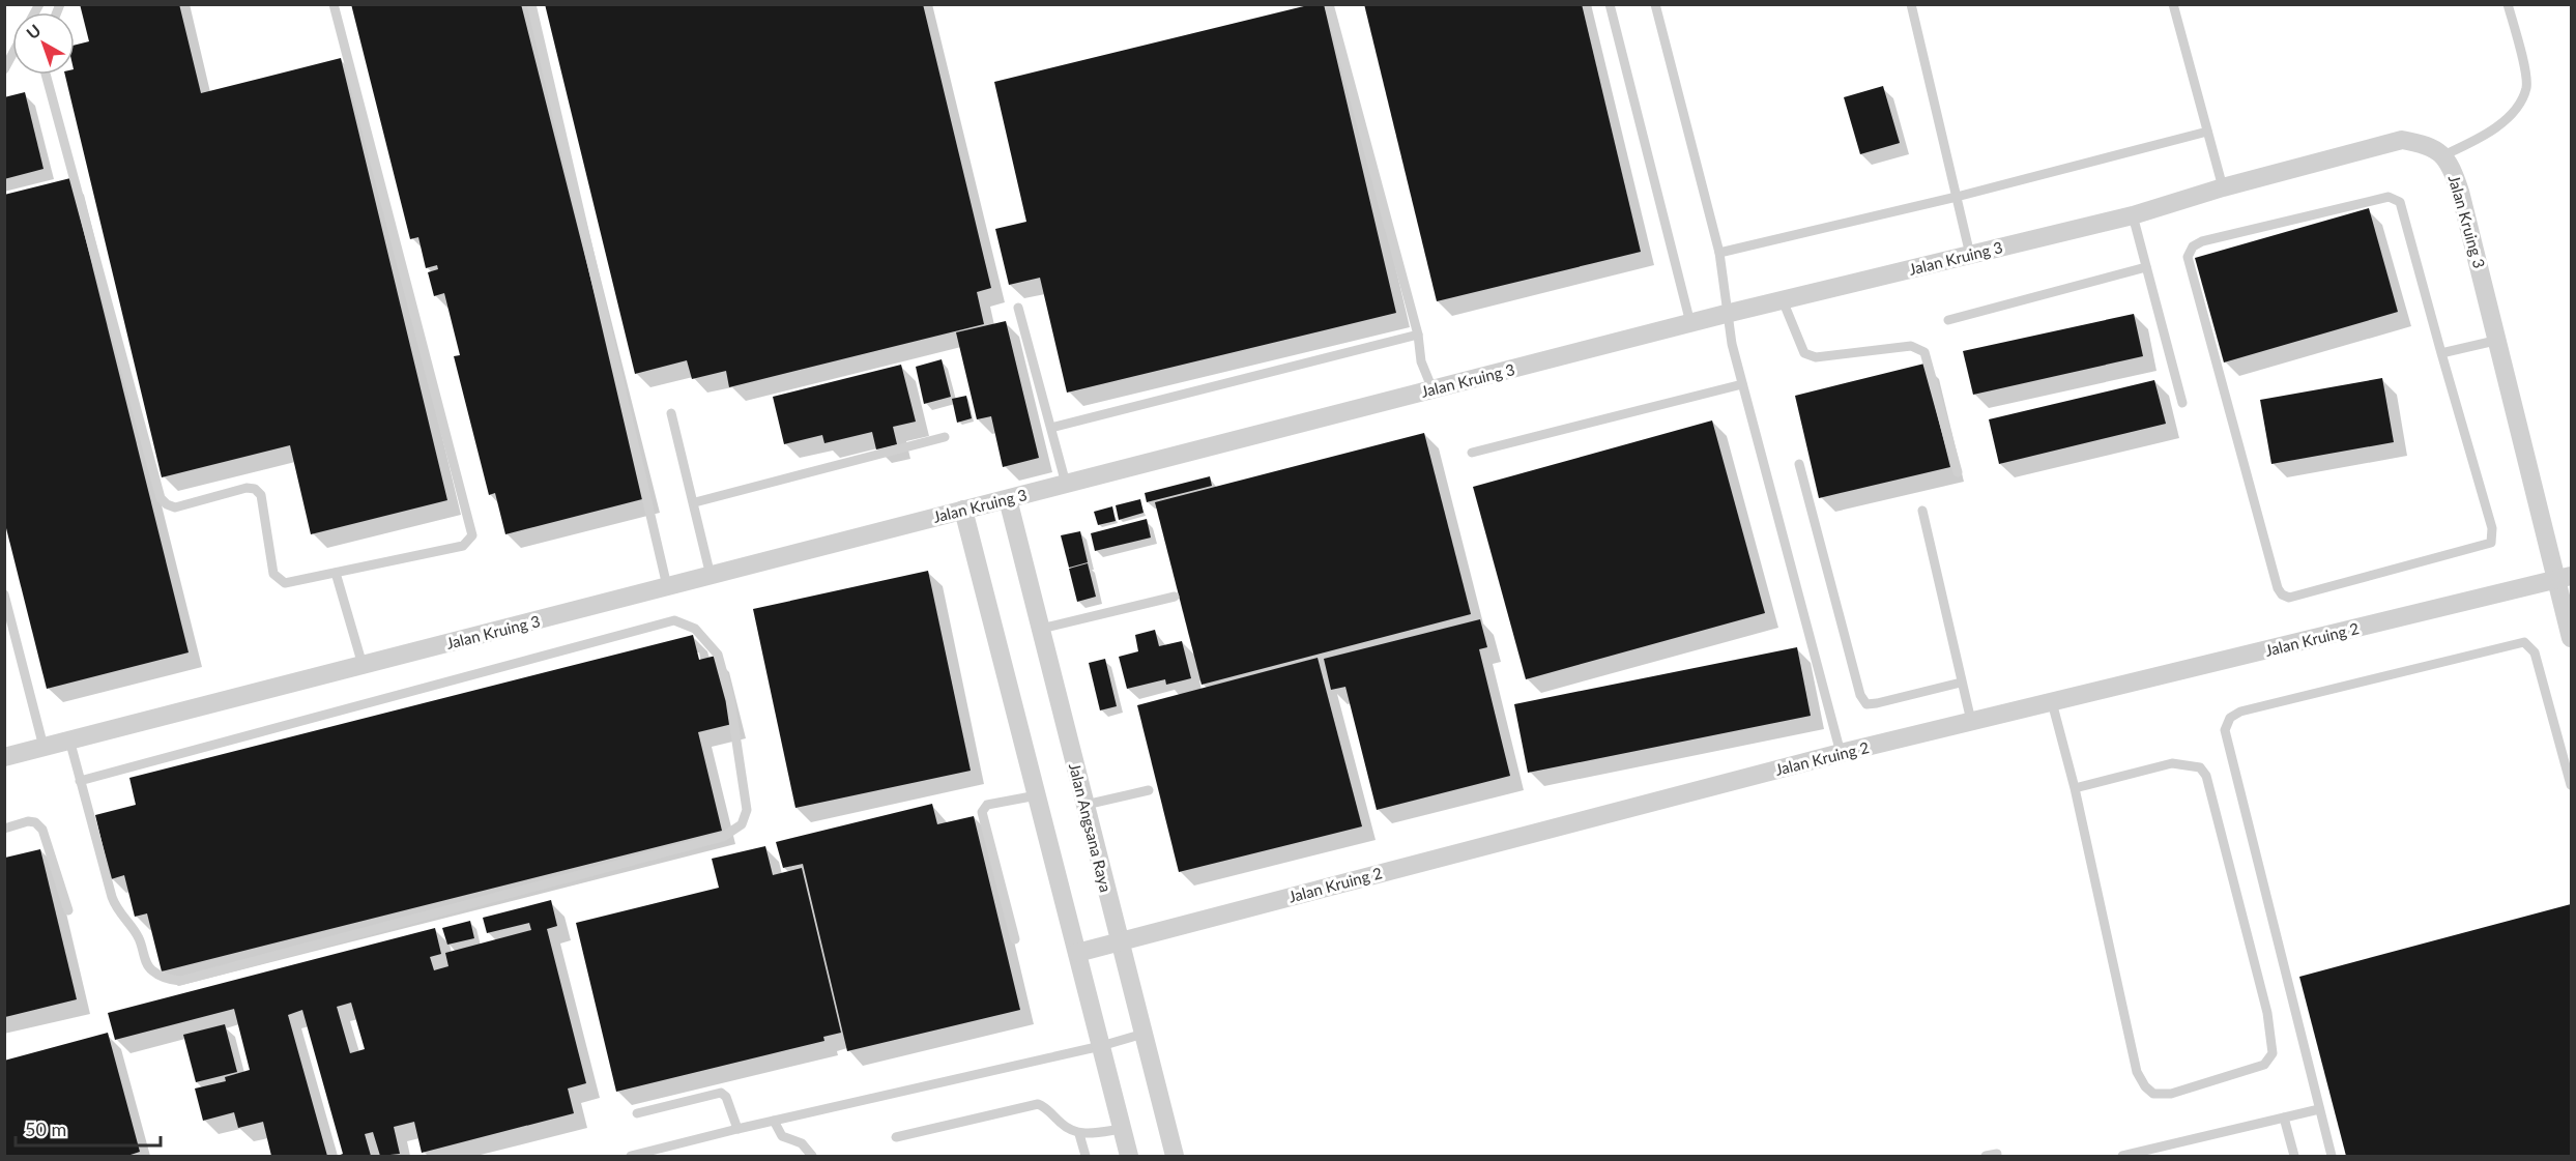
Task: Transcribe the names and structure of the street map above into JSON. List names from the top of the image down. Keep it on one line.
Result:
{"streets":{"street":["Jalan Kruing 3","Jalan Kruing 2","Jalan Angsana Raya"]},"crossings":[["Jalan Kruing 3","Jalan Kruing 2"],["Jalan Kruing 3","Jalan Angsana Raya"],["Jalan Kruing 2","Jalan Angsana Raya"]],"scale_bar":"50 m","north":"top left"}
